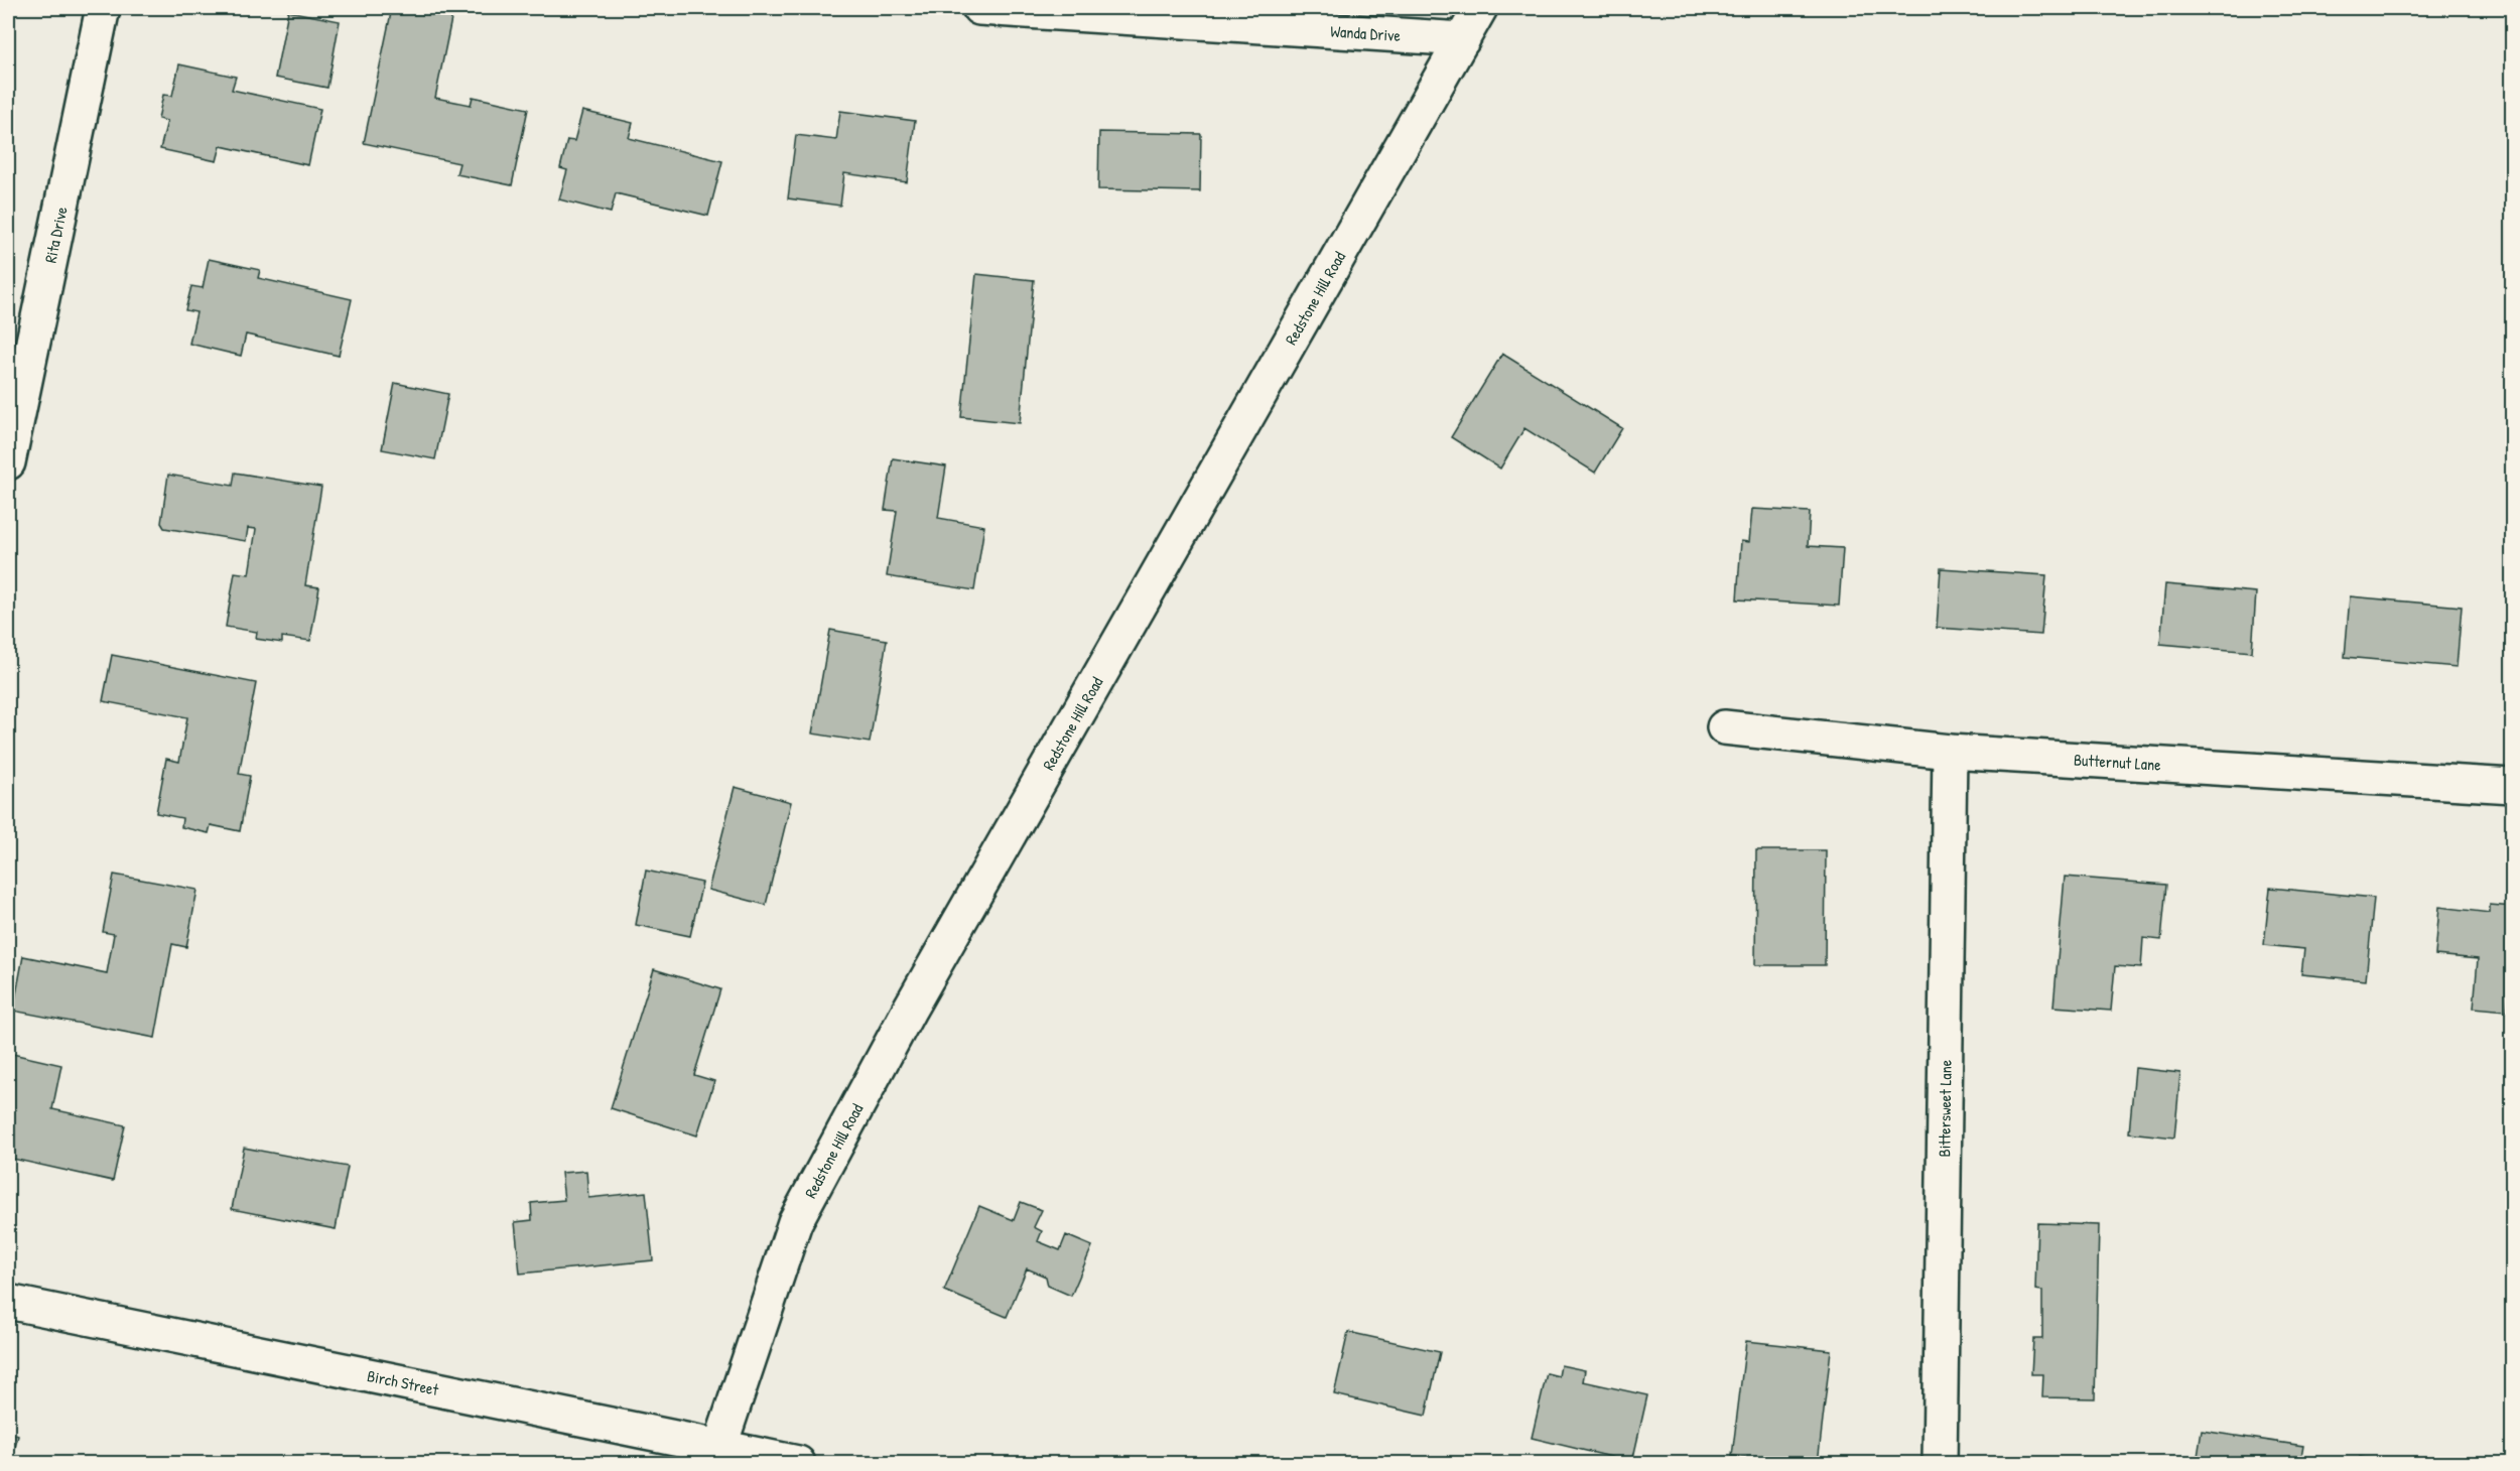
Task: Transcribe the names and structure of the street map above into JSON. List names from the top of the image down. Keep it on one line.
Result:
{"streets":{"street":["Wanda Drive","Rita Drive","Redstone Hill Road","Butternut Lane","Bittersweet Lane","Birch Street"]},"crossings":[["Wanda Drive","Redstone Hill Road"],["Redstone Hill Road","Birch Street"],["Butternut Lane","Bittersweet Lane"]]}
